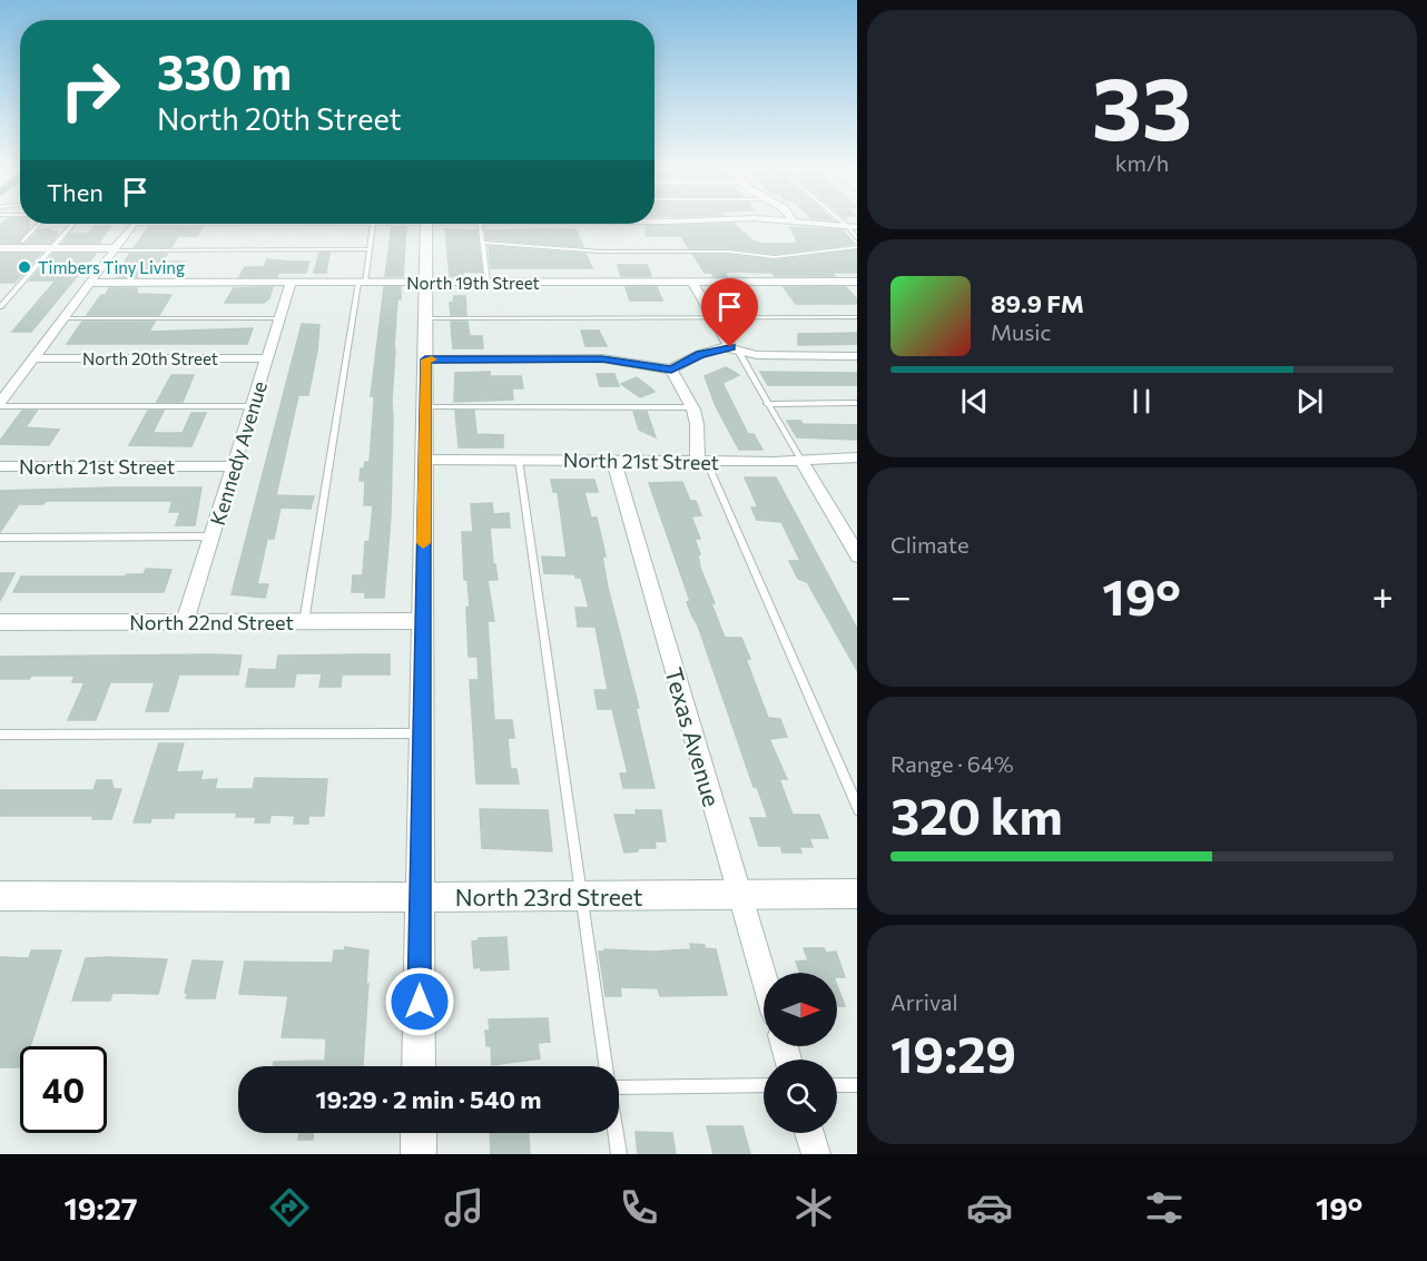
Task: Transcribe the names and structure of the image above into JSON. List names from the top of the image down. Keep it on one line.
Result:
{"streets":{"street":["North 19th Street","North 20th Street","Kennedy Avenue","North 21st Street","North 22nd Street","Texas Avenue","North 23rd Street"]},"crossings":[["North 19th Street","Kennedy Avenue"],["North 20th Street","Kennedy Avenue"],["Kennedy Avenue","North 21st Street"],["Kennedy Avenue","North 22nd Street"],["North 21st Street","Texas Avenue"],["Texas Avenue","North 23rd Street"]],"places":["Timbers Tiny Living"],"north":"right","page":{"tile":[["33","km/h"],"Climate",["Range · 64%","320 km"],["Arrival","19:29"]],"turn":["330 m","North 20th Street"],"then":"Then","song":["89.9 FM","Music"],"heat":["−","19°","+"],"limit":"40","trip":"19:29 · 2 min · 540 m","tabs":["19:27","19°"]}}
